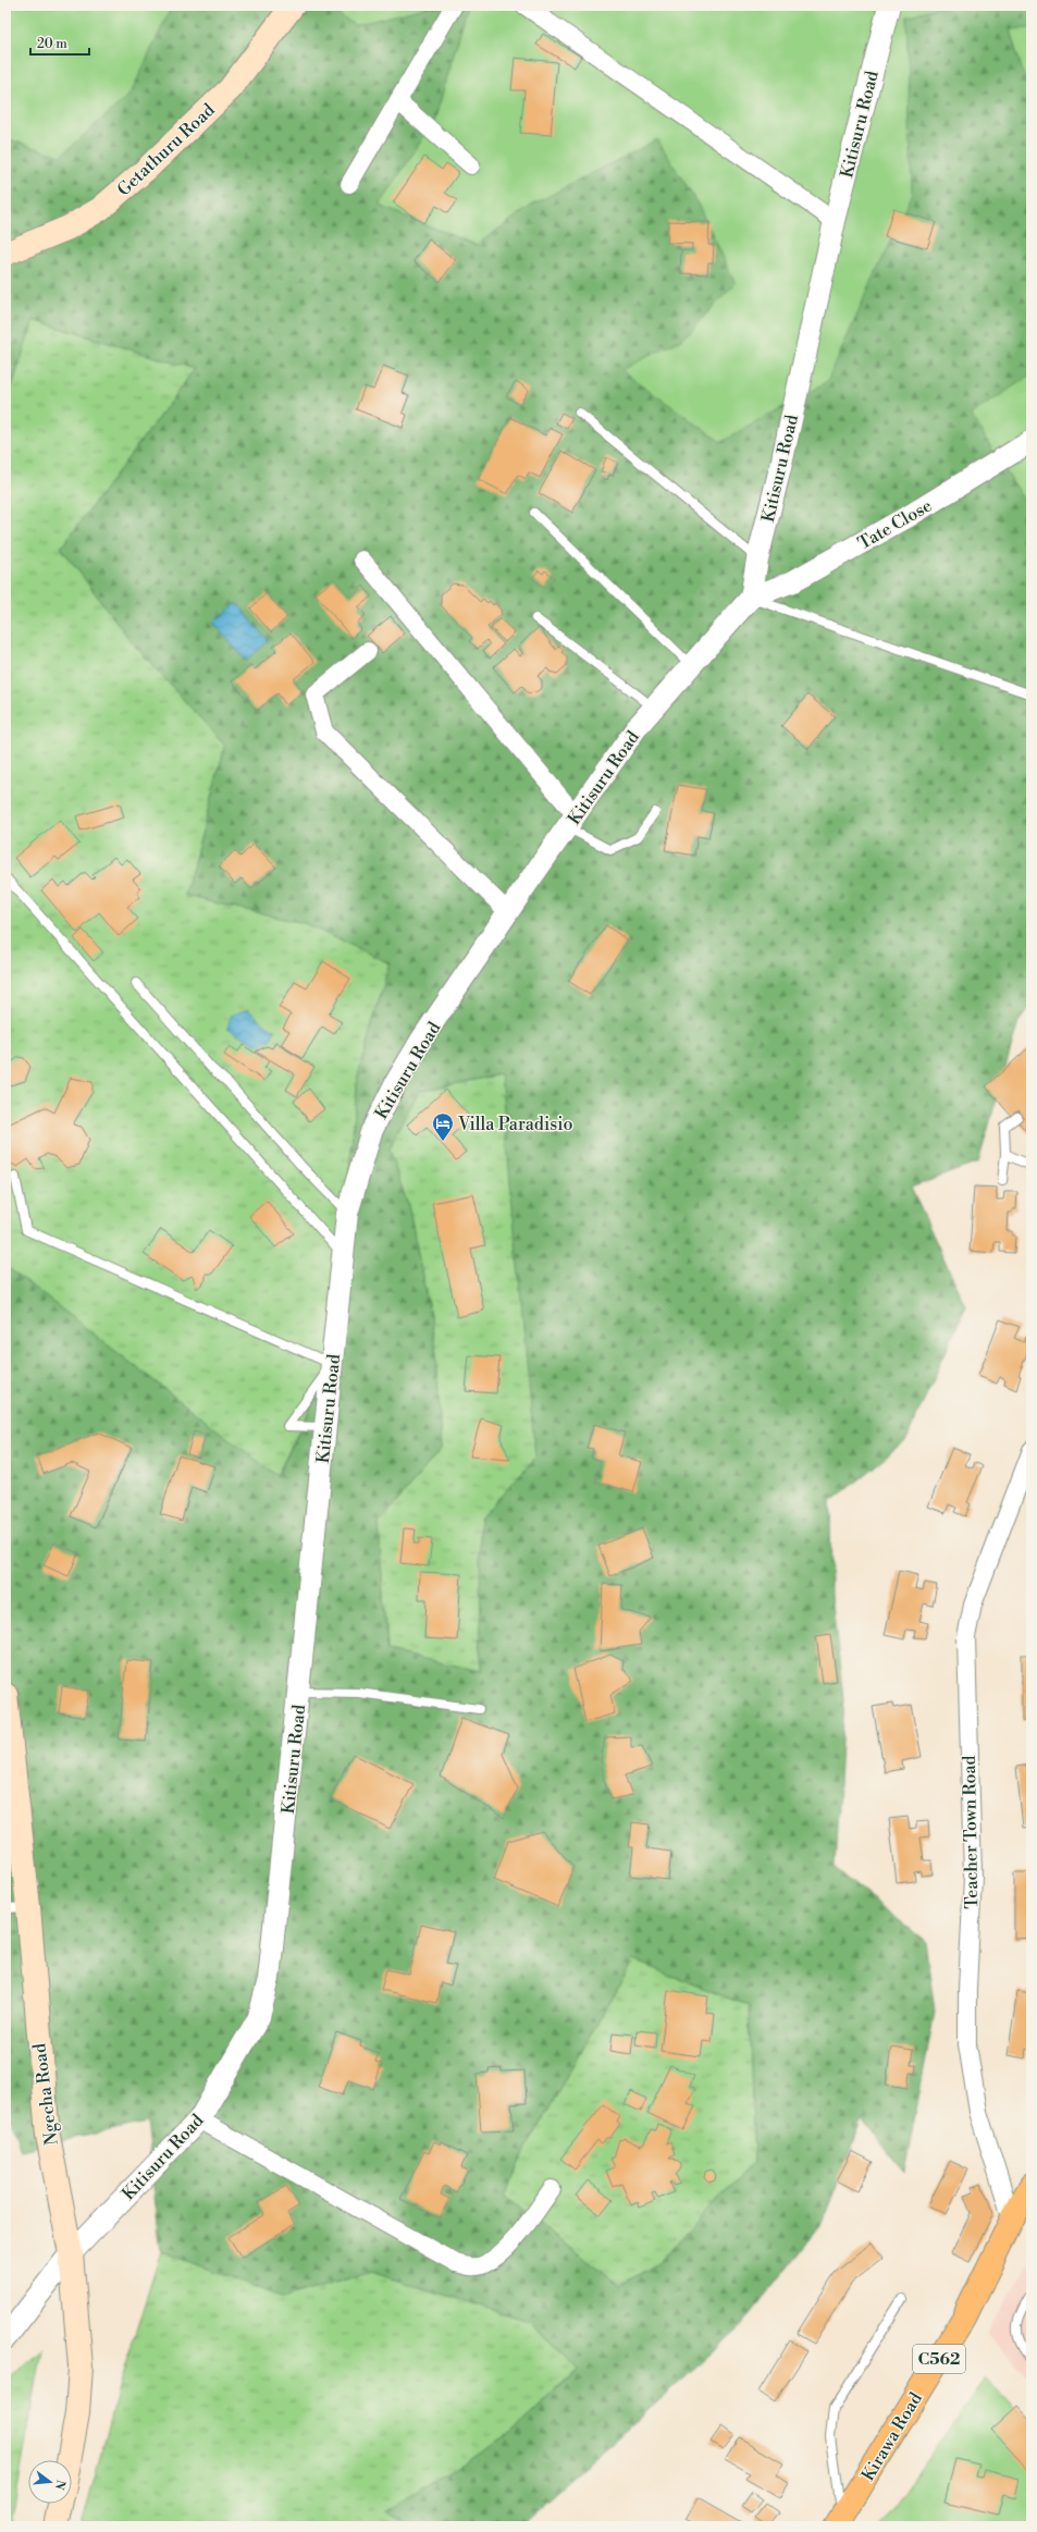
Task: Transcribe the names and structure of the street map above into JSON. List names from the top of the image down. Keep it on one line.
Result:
{"streets":{"main road":["Getathuru Road","Ngecha Road","C562","Kirawa Road"],"street":["Kitisuru Road","Tate Close","Teacher Town Road"]},"crossings":[["Kitisuru Road","Tate Close"],["Kitisuru Road","Ngecha Road"],["Teacher Town Road","Kirawa Road"]],"places":{"hotel":["Villa Paradisio"]},"scale_bar":"20 m","north":"right"}
